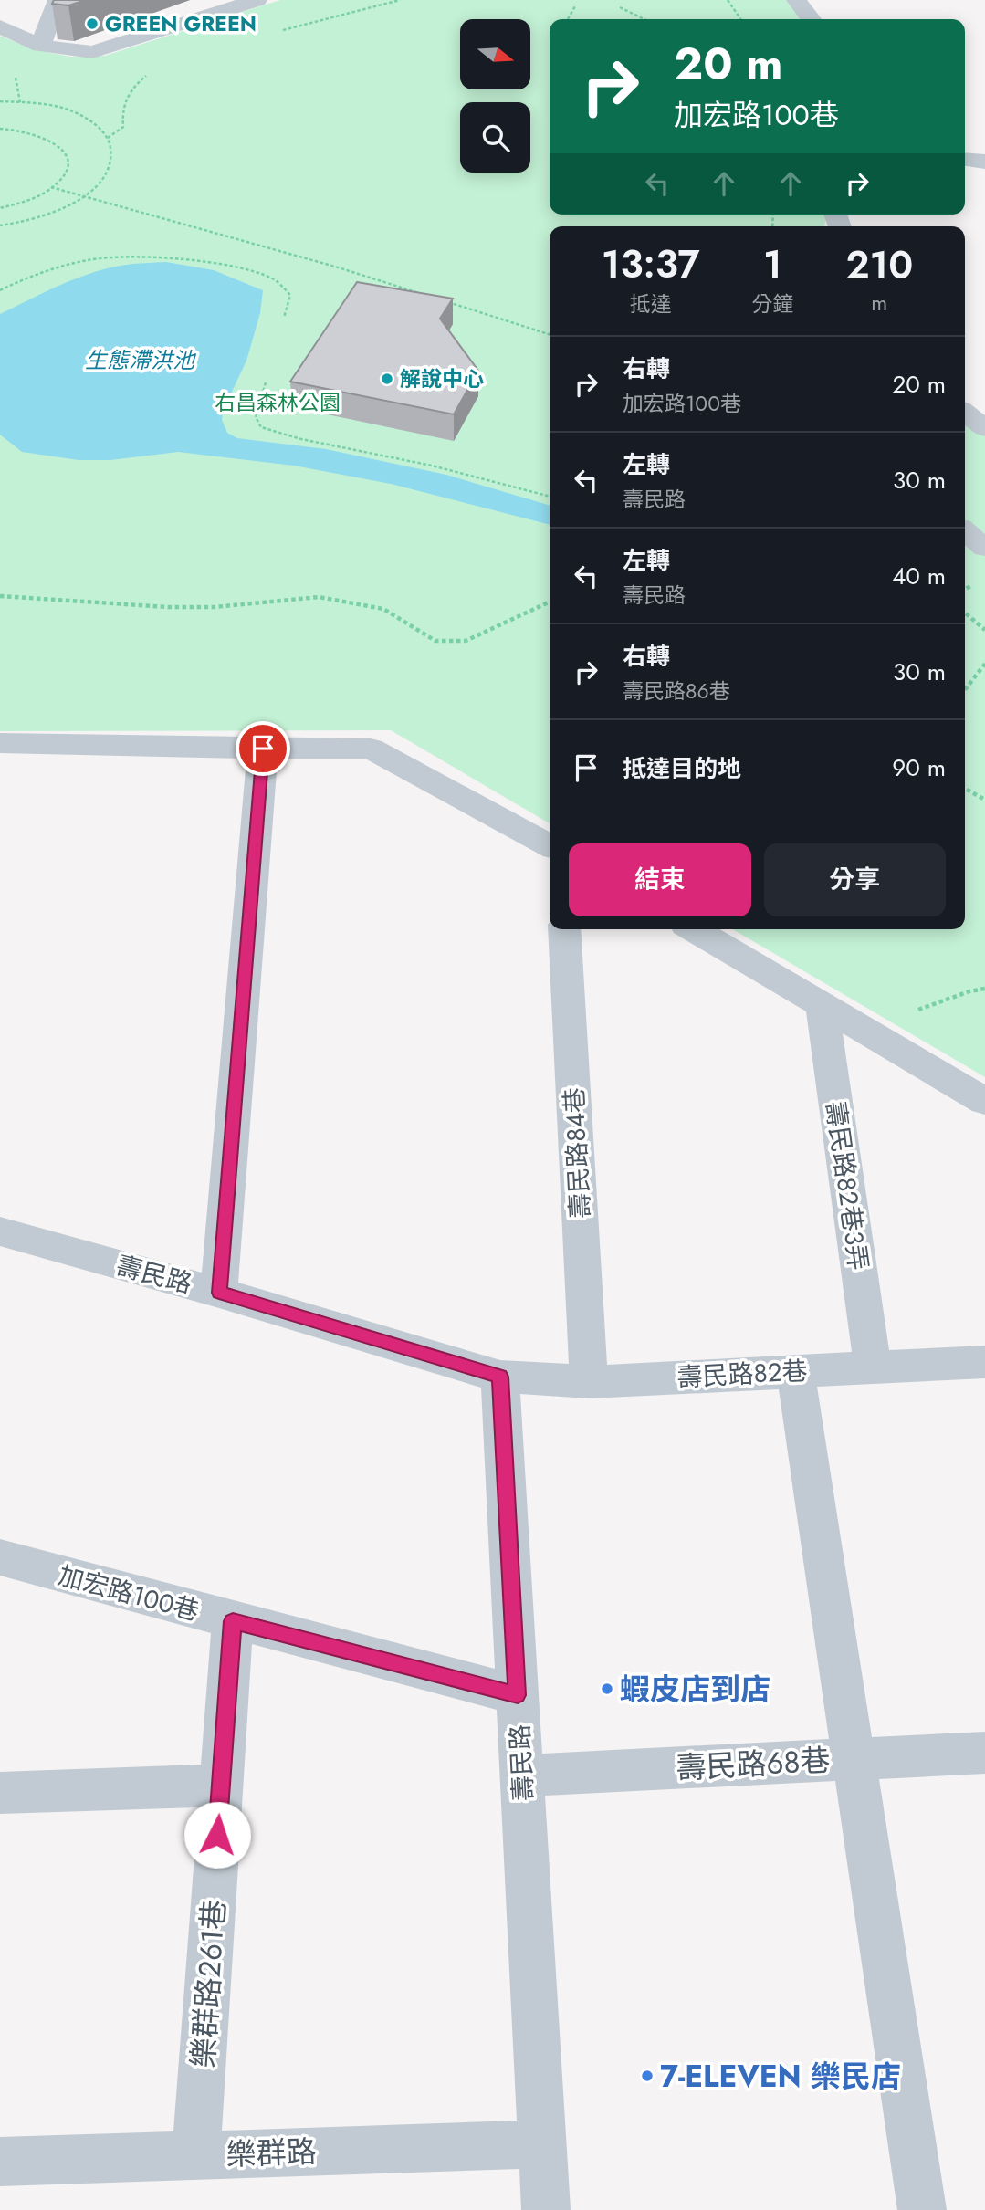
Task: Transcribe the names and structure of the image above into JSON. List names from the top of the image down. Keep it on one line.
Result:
{"streets":{"street":["壽民路84巷","壽民路82巷3弄","壽民路","壽民路82巷","加宏路100巷","壽民路68巷","樂群路261巷","樂群路"]},"crossings":[["壽民路84巷","壽民路82巷"],["壽民路82巷3弄","壽民路82巷"],["壽民路","壽民路82巷"],["壽民路","加宏路100巷"],["壽民路","壽民路68巷"],["壽民路","樂群路"],["加宏路100巷","樂群路261巷"],["樂群路261巷","樂群路"]],"water":["生態滯洪池"],"parks":["右昌森林公園"],"places":["GREEN GREEN","解說中心","蝦皮店到店","7-ELEVEN 樂民店"],"north":"right","page":{"turn":["20 m","加宏路100巷"],"eta":["13:37","抵達","1","分鐘","210","m"],"list":[{"name":"右轉","note":"加宏路100巷","value":"20 m"},{"name":"左轉","note":"壽民路","value":"30 m"},{"name":"左轉","note":"壽民路","value":"40 m"},{"name":"右轉","note":"壽民路86巷","value":"30 m"},{"name":"抵達目的地","value":"90 m"}],"buttons":["結束","分享"]}}
